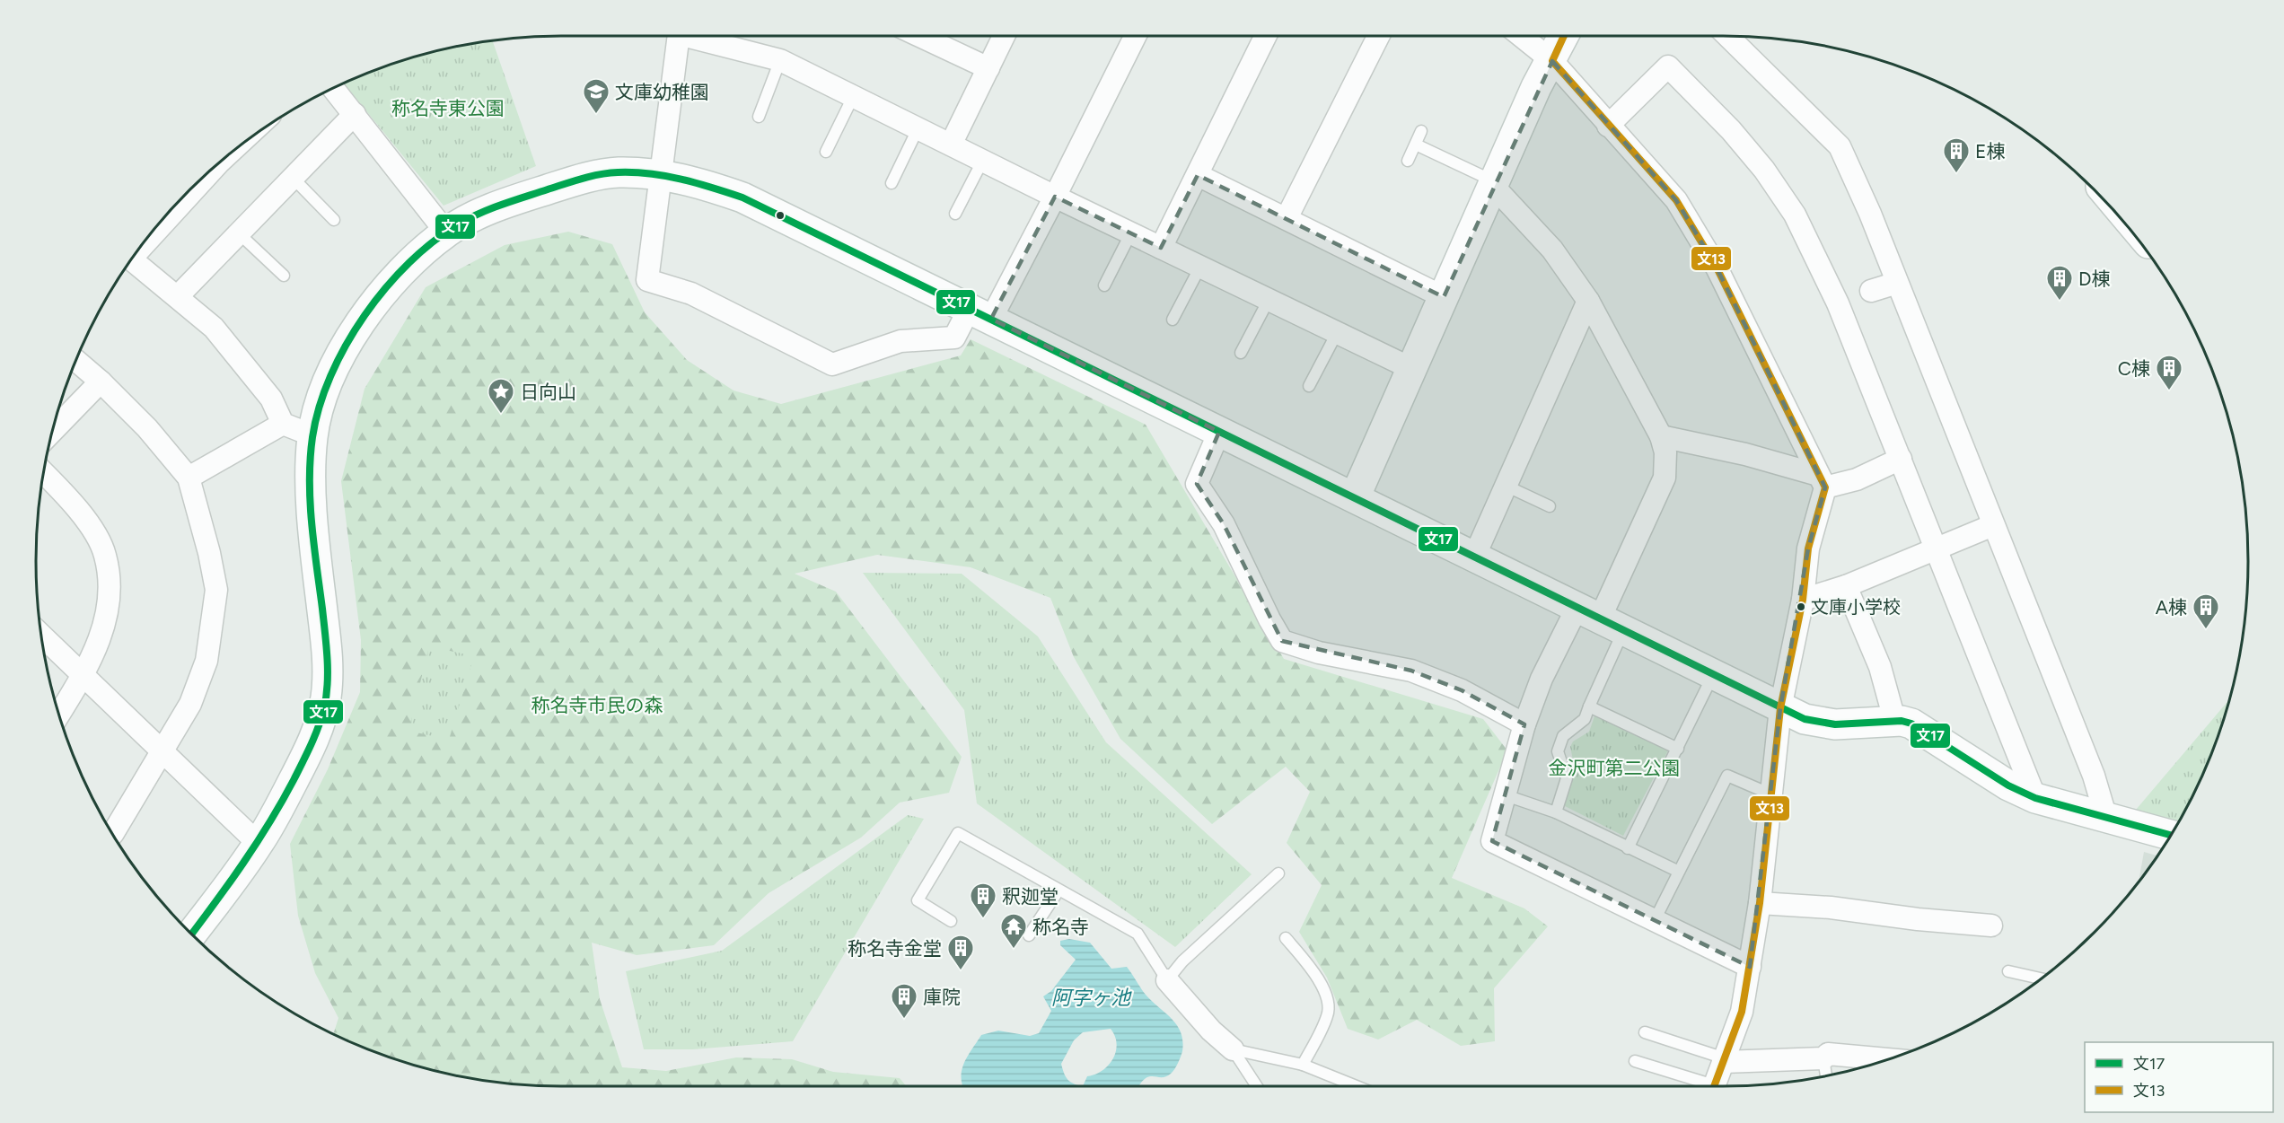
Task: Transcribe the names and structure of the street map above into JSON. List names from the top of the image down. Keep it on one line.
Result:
{"water":["阿字ヶ池"],"parks":["称名寺東公園","称名寺市民の森","金沢町第二公園"],"places":{"school or university":["文庫幼稚園"],"building":["E棟","D棟","C棟","A棟","釈迦堂","称名寺金堂","庫院"],"place":["日向山"],"other":["文庫小学校"],"temple":["称名寺"]},"lines":["transit line 文13","transit line 文17"],"legend":["文17","文13"]}
